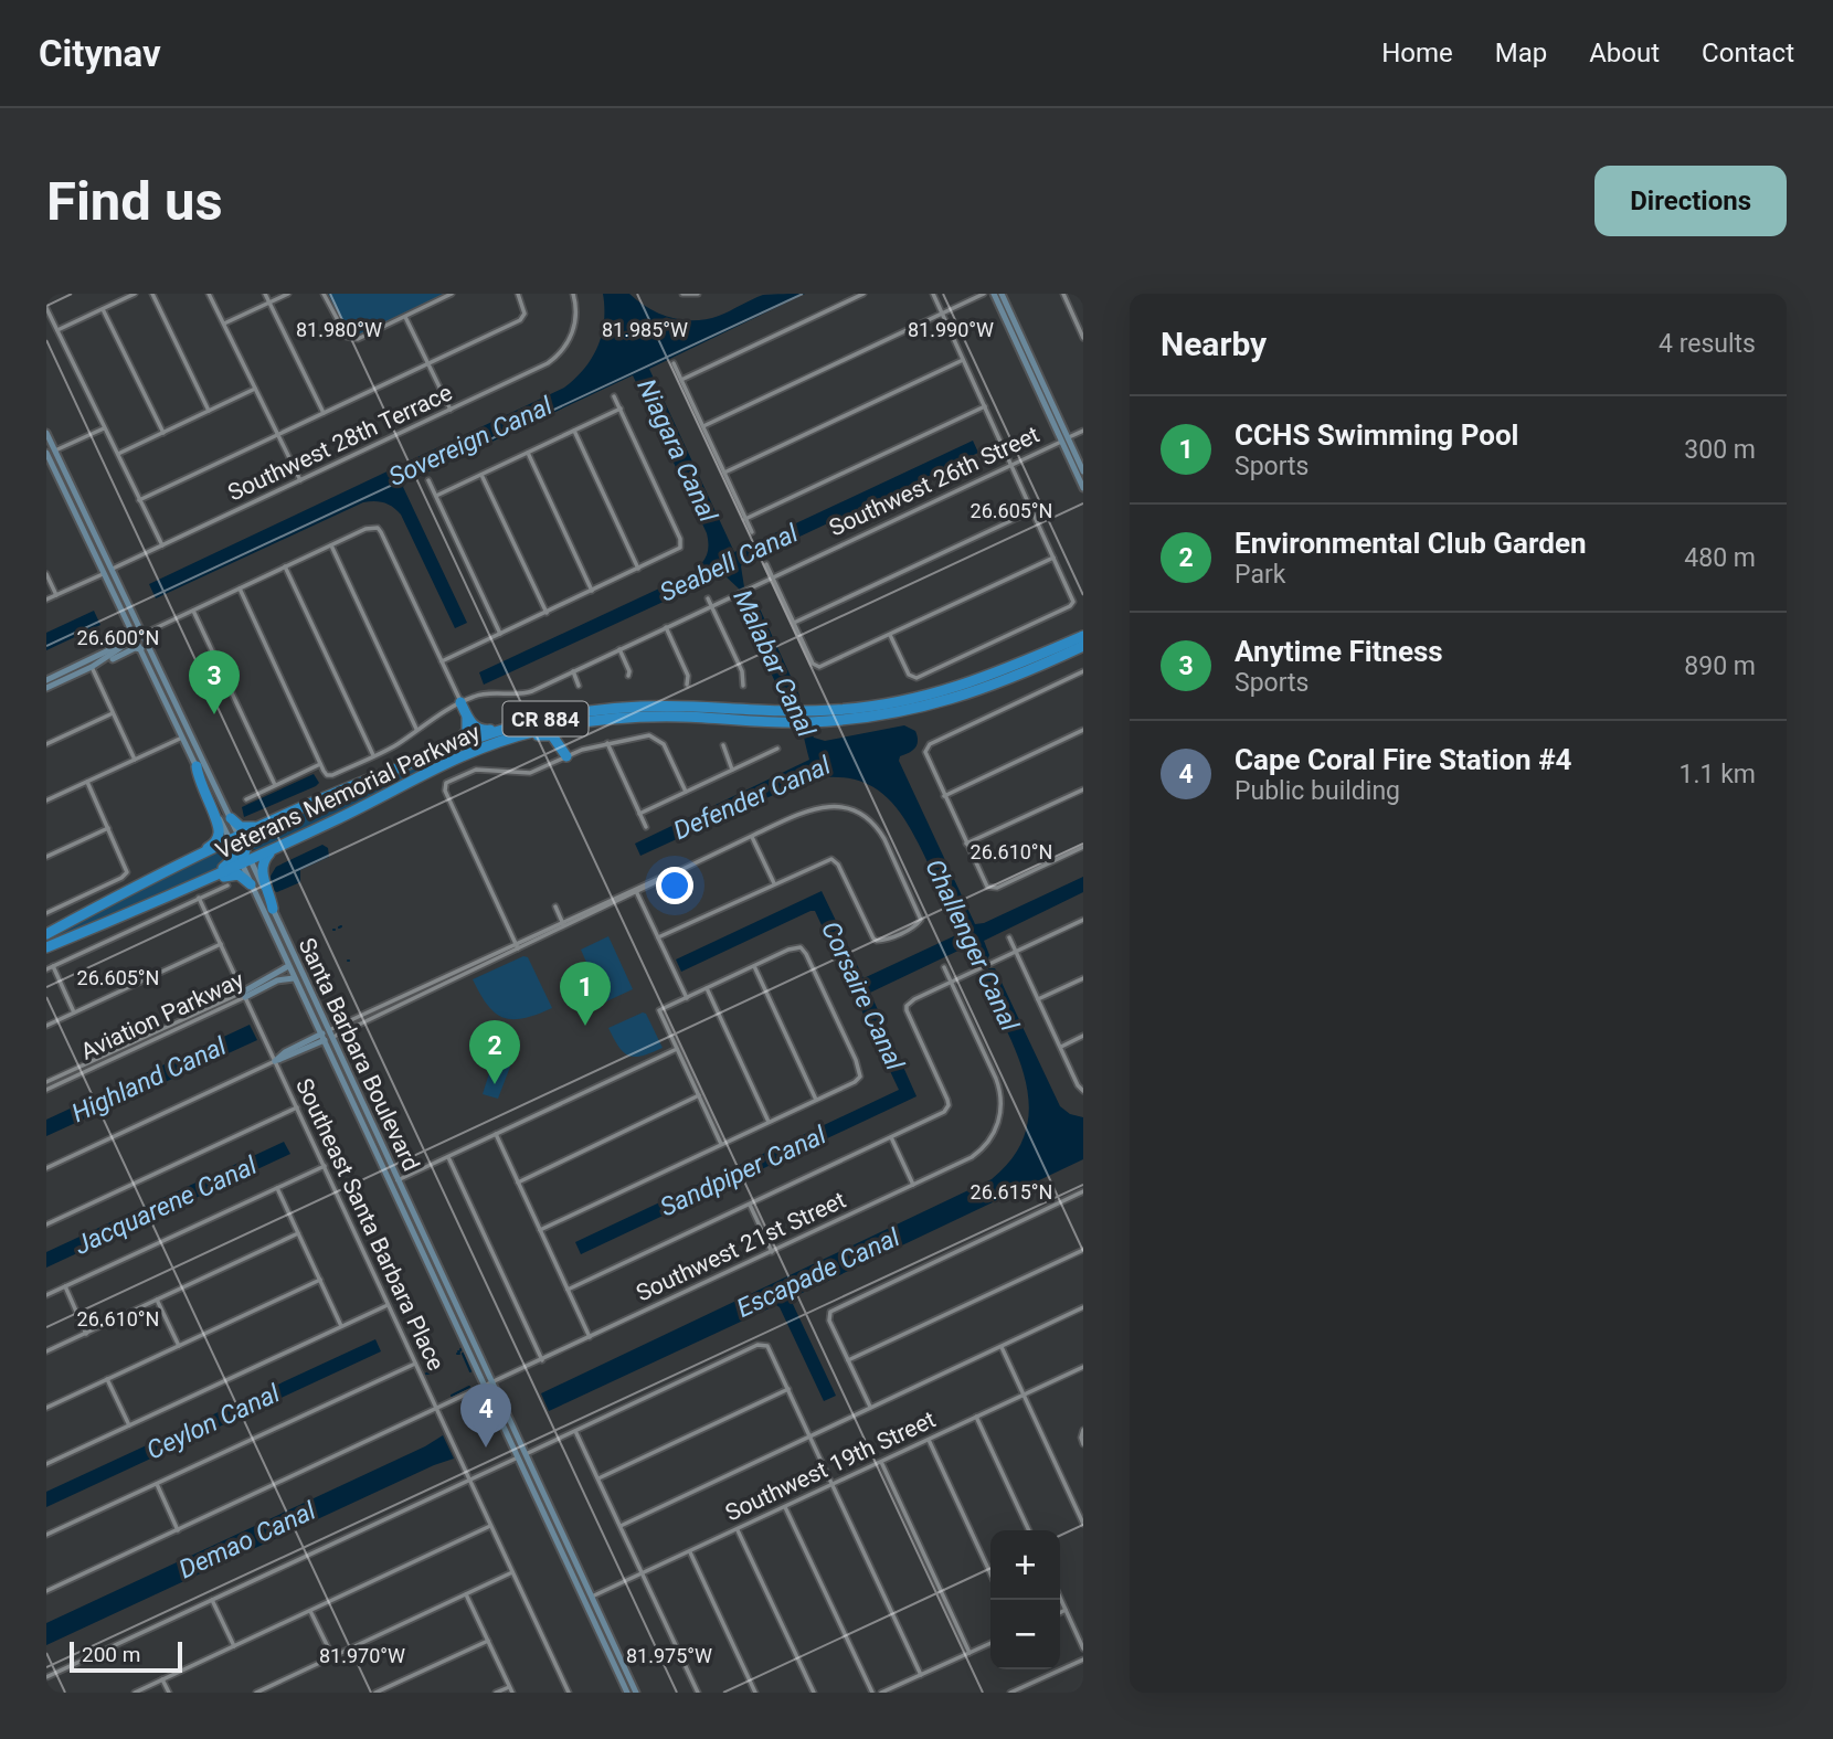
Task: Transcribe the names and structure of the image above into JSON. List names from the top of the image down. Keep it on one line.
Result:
{"streets":{"highway":["CR 884","Veterans Memorial Parkway"],"main road":["Aviation Parkway","Santa Barbara Boulevard"],"street":["Southwest 28th Terrace","Southwest 26th Street","Southeast Santa Barbara Place","Southwest 21st Street","Southwest 19th Street"]},"crossings":[["Veterans Memorial Parkway","Santa Barbara Boulevard"],["Aviation Parkway","Santa Barbara Boulevard"],["Aviation Parkway","Southeast Santa Barbara Place"],["Santa Barbara Boulevard","Southwest 21st Street"],["Santa Barbara Boulevard","Southwest 19th Street"],["Southeast Santa Barbara Place","Southwest 21st Street"]],"water":["Sovereign Canal","Niagara Canal","Seabell Canal","Malabar Canal","Defender Canal","Challenger Canal","Corsaire Canal","Highland Canal","Sandpiper Canal","Jacquarene Canal","Escapade Canal","Ceylon Canal","Demao Canal"],"scale_bar":"200 m","page":{"header":"Citynav","nav":["Home","Map","About","Contact"],"buttons":"Directions","title":"Find us","heading":["Nearby","4 results"],"list":[{"mark":"1","name":"CCHS Swimming Pool","note":"Sports","value":"300 m"},{"mark":"2","name":"Environmental Club Garden","note":"Park","value":"480 m"},{"mark":"3","name":"Anytime Fitness","note":"Sports","value":"890 m"},{"mark":"4","name":"Cape Coral Fire Station #4","note":"Public building","value":"1.1 km"}],"pins":["3","1","2","4"],"map_buttons":["+","−"],"scale":"200 m"},"coordinates":["81.980°W","81.985°W","81.990°W","26.605°N","26.600°N","26.610°N","26.615°N","81.970°W","81.975°W"]}
